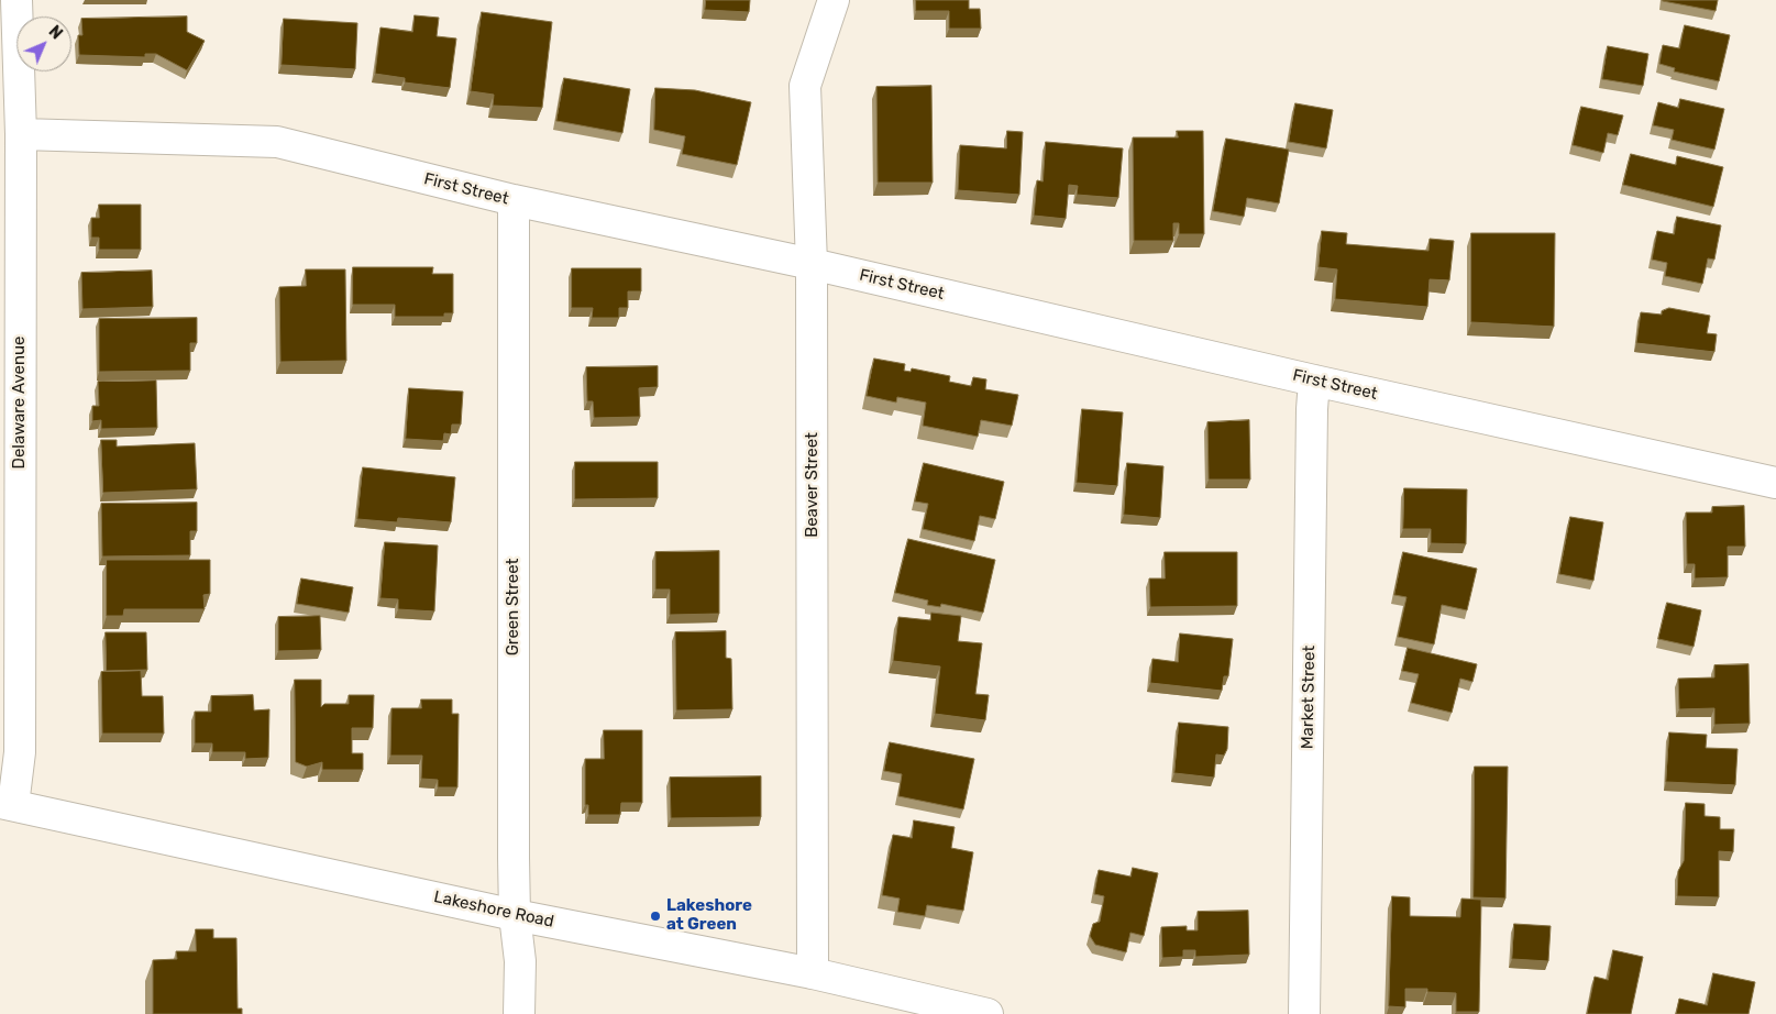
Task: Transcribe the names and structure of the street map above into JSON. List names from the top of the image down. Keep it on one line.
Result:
{"streets":{"street":["First Street","Delaware Avenue","Beaver Street","Green Street","Market Street","Lakeshore Road"]},"crossings":[["First Street","Delaware Avenue"],["First Street","Beaver Street"],["First Street","Green Street"],["First Street","Market Street"],["Delaware Avenue","Lakeshore Road"],["Beaver Street","Lakeshore Road"],["Green Street","Lakeshore Road"]],"places":["Lakeshore at Green"],"north":"top right"}
